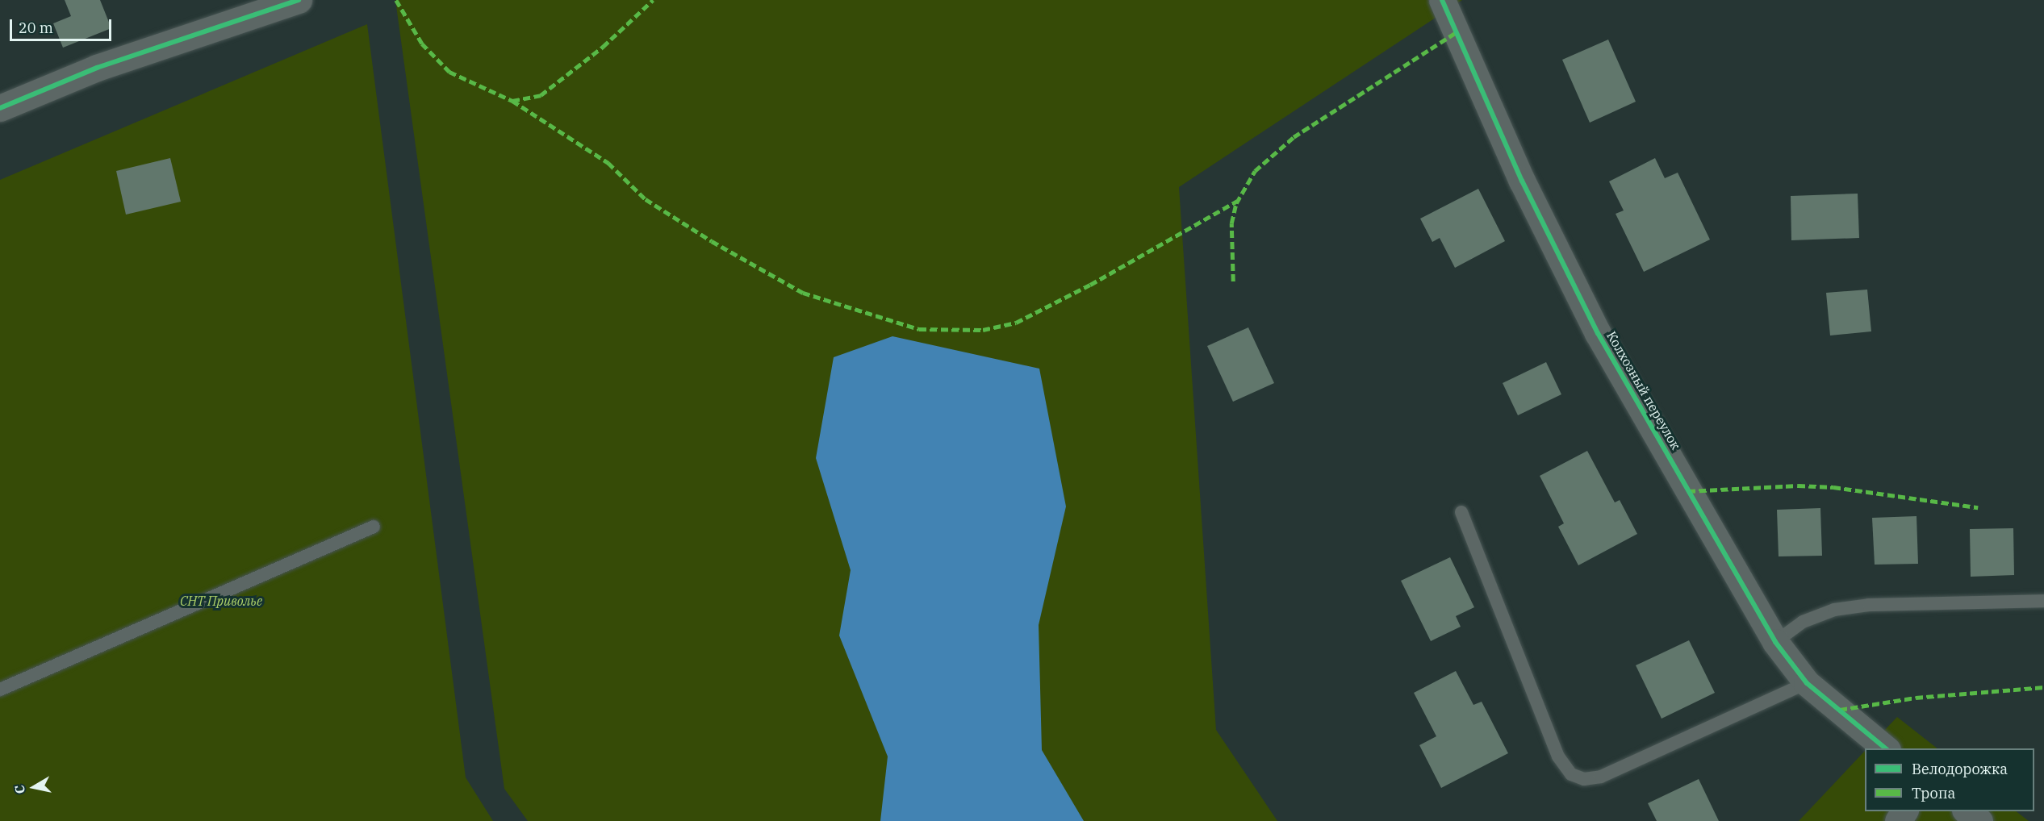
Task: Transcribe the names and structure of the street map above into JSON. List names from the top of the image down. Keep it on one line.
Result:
{"streets":{"street":["Колхозный переулок"]},"parks":["СНТ Приволье"],"legend":["Велодорожка","Тропа"],"scale_bar":"20 m","north":"left"}
